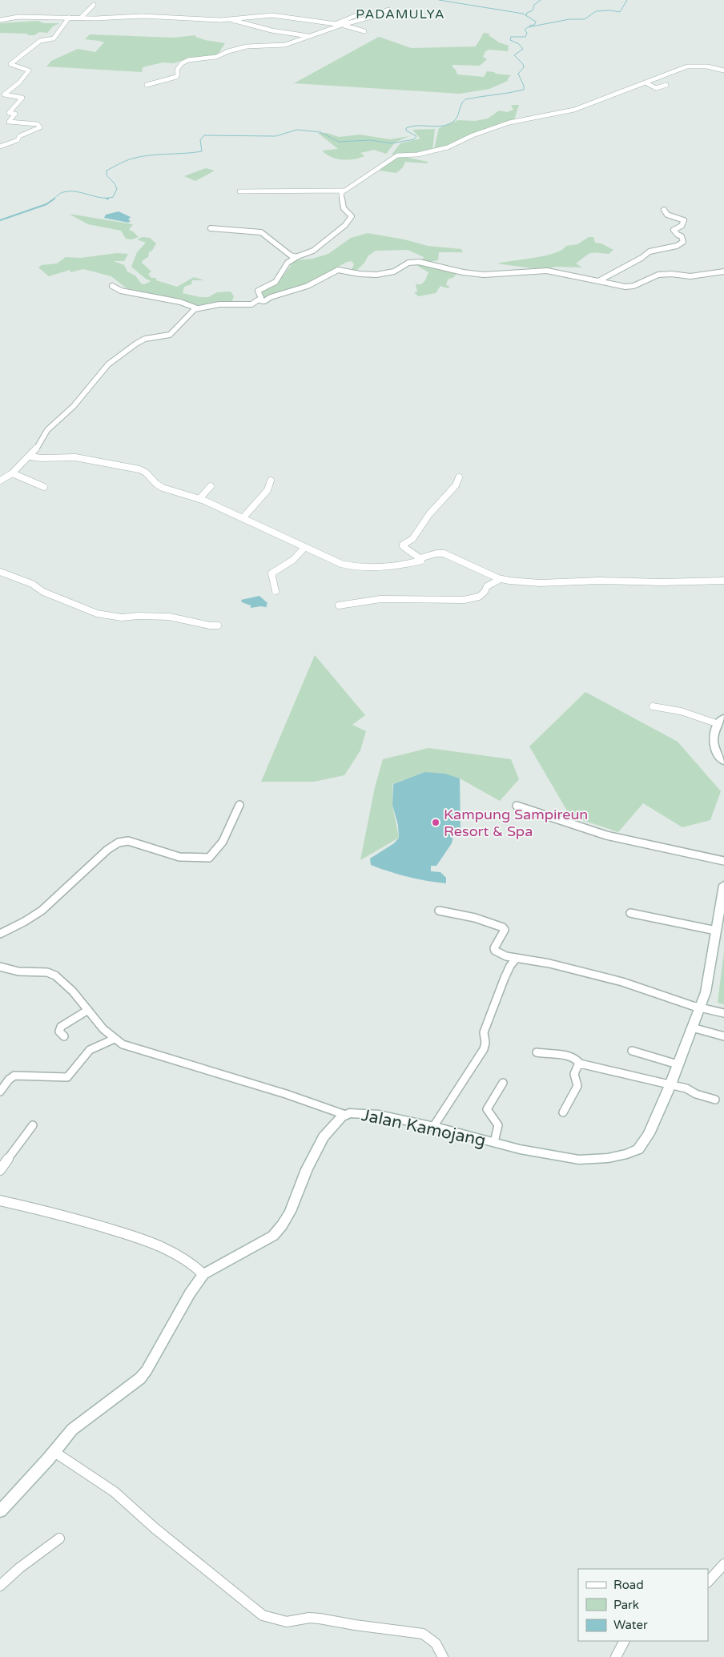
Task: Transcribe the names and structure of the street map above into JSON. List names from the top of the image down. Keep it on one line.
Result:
{"streets":{"main road":["Jalan Kamojang"]},"districts":["PADAMULYA"],"places":["Kampung Sampireun Resort & Spa"],"legend":["Road","Park","Water"]}
